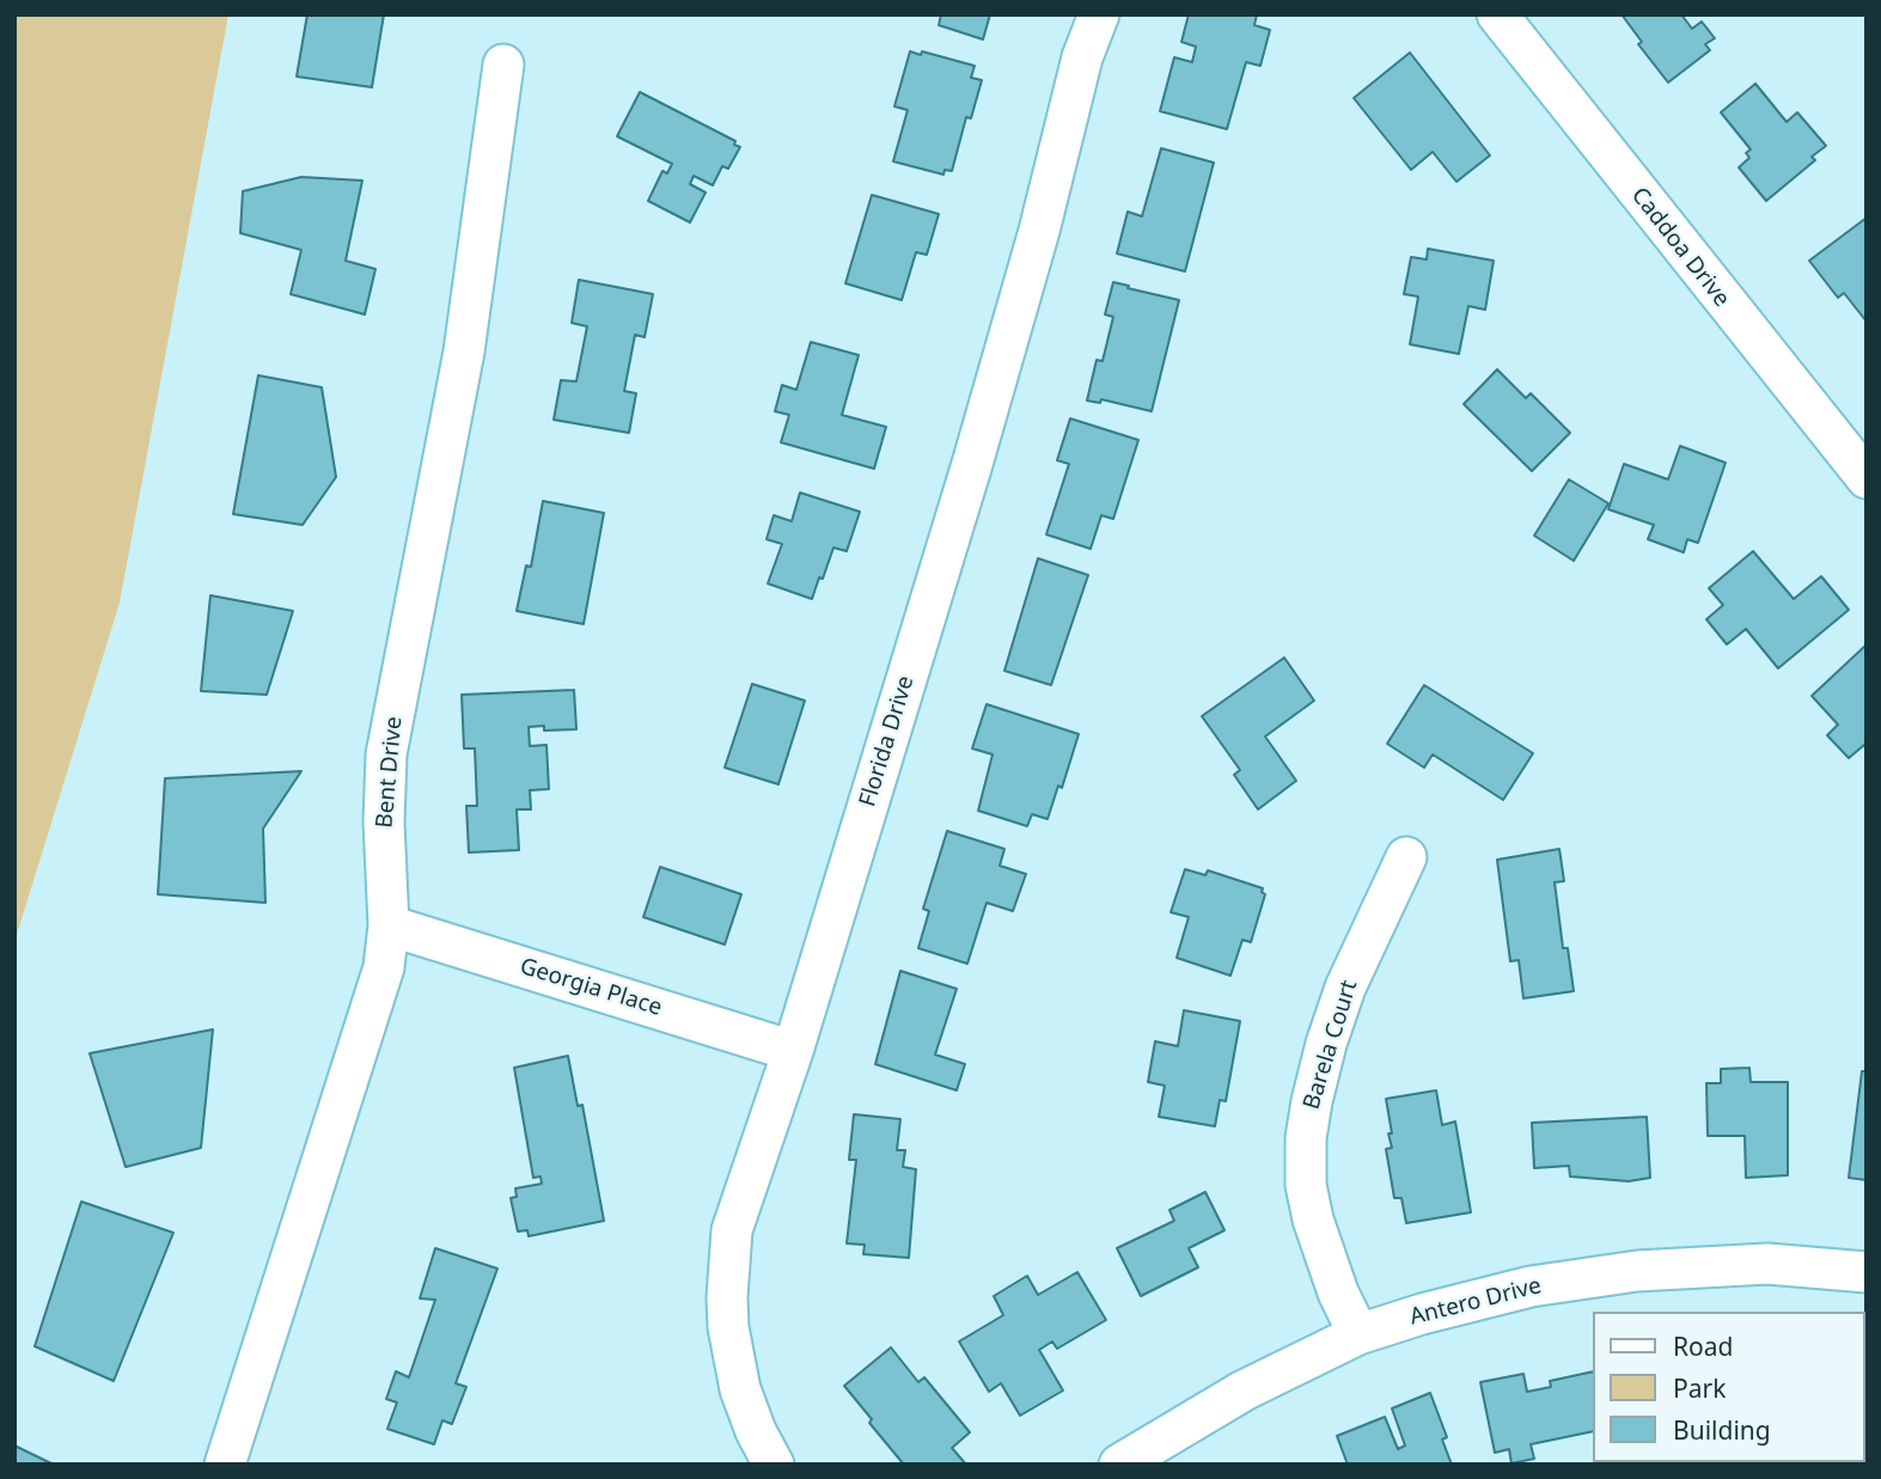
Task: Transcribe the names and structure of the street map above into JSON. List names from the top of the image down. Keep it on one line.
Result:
{"streets":{"street":["Caddoa Drive","Florida Drive","Bent Drive","Georgia Place","Barela Court","Antero Drive"]},"crossings":[["Florida Drive","Georgia Place"],["Bent Drive","Georgia Place"],["Barela Court","Antero Drive"]],"legend":["Road","Park","Building"]}
